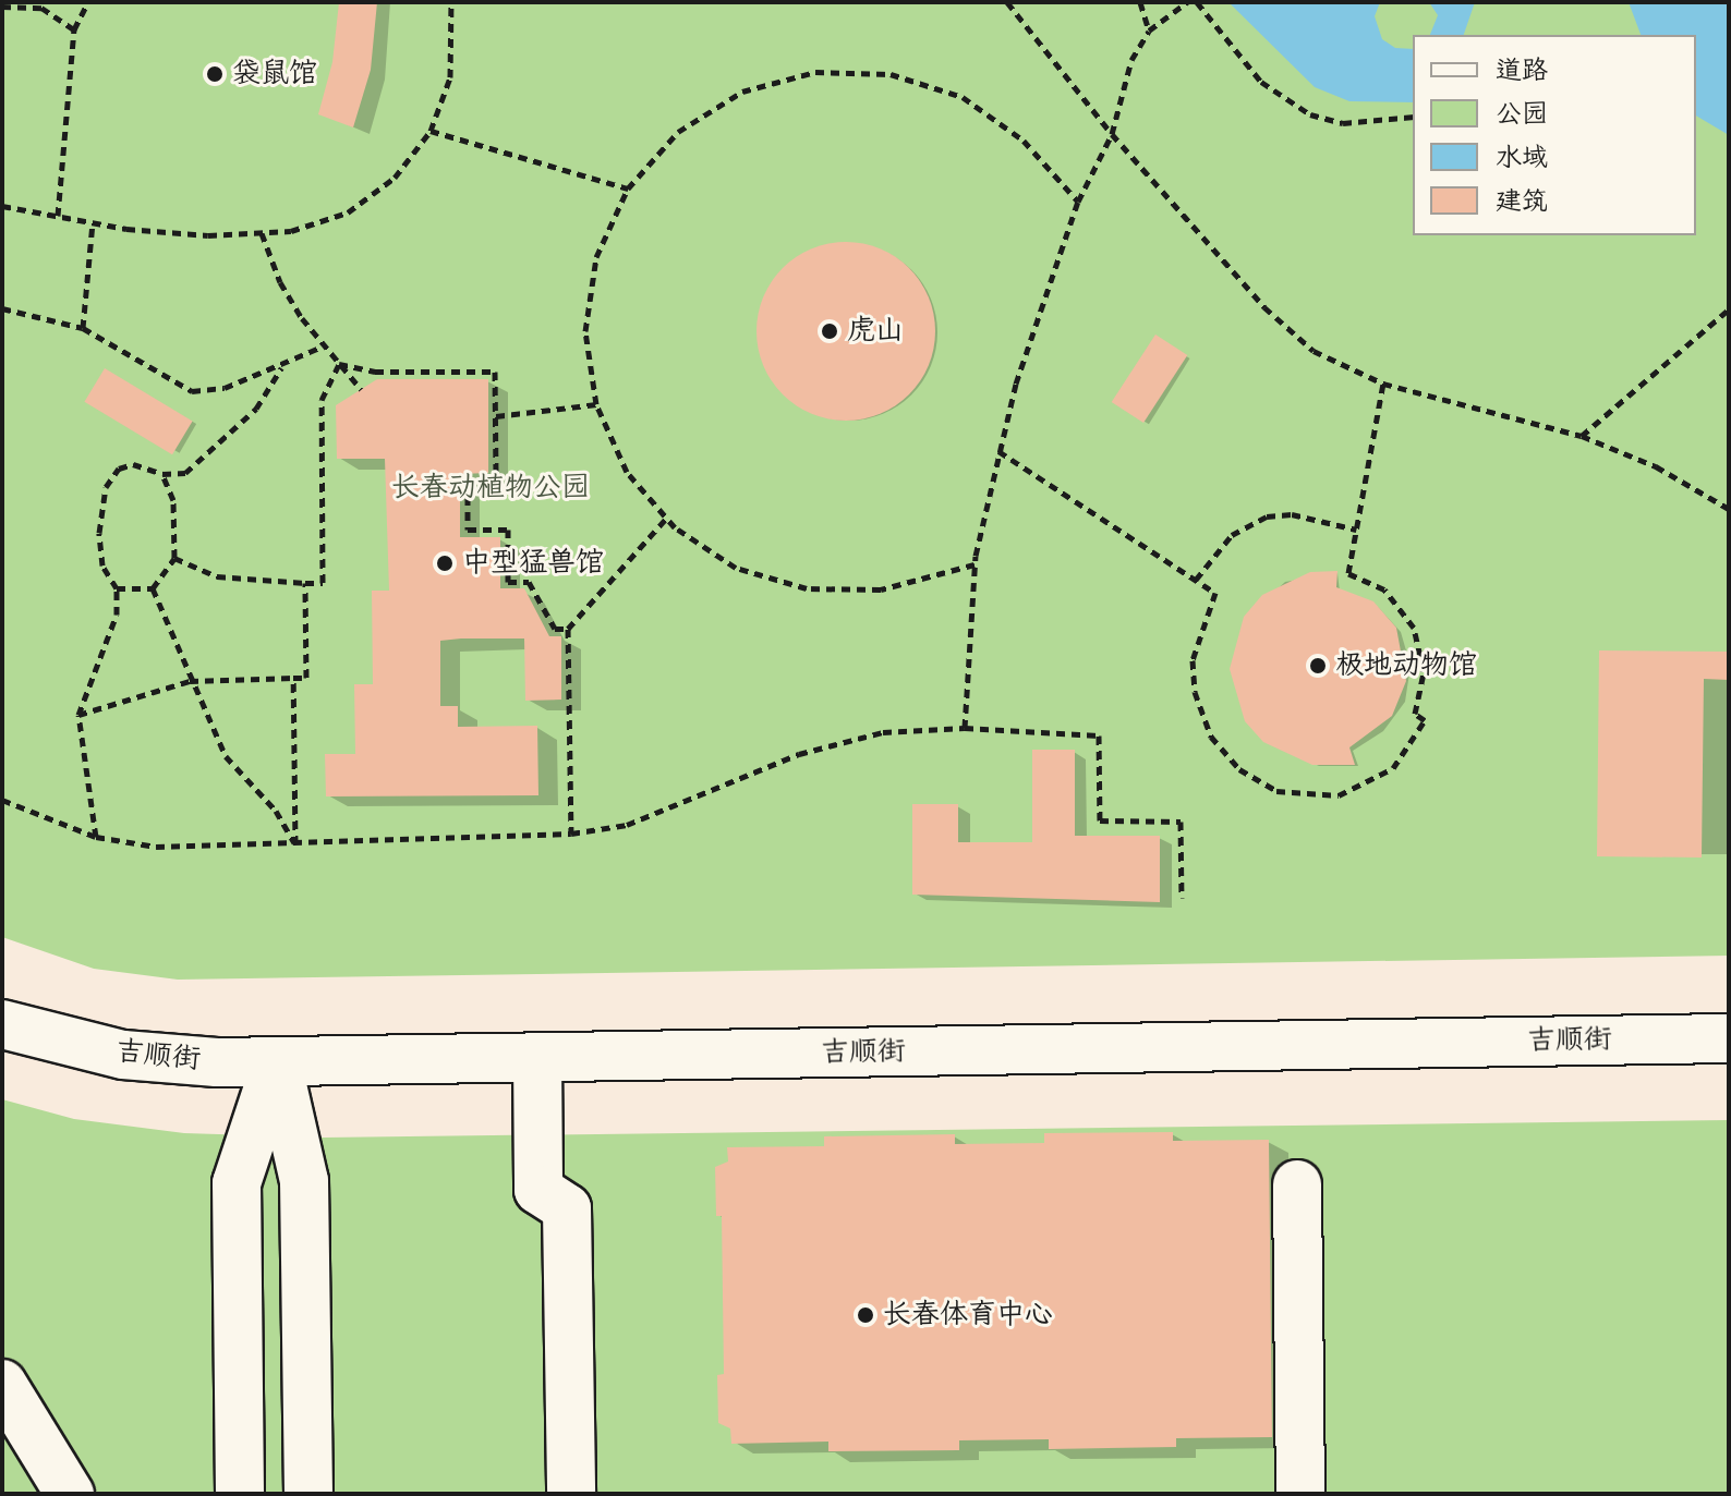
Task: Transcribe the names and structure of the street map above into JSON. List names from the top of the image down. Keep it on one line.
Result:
{"streets":{"main road":["吉顺街"]},"parks":["长春动植物公园"],"places":["袋鼠馆","虎山","中型猛兽馆","极地动物馆","长春体育中心"],"legend":["道路","公园","水域","建筑"]}
